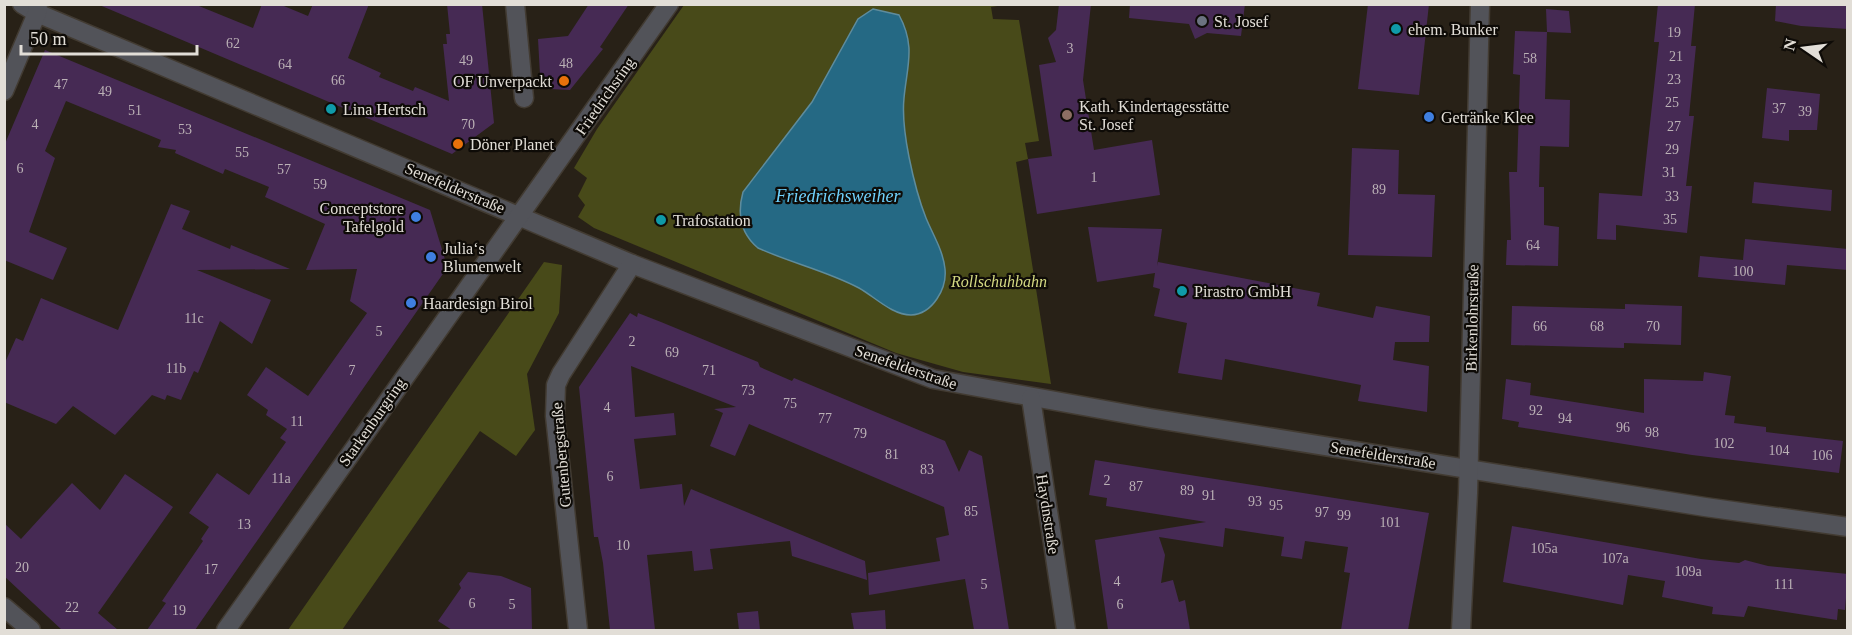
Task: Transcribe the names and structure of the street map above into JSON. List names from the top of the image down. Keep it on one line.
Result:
{"streets":{"street":["Friedrichsring","Senefelderstraße","Birkenlohrstraße","Starkenburgring","Gutenbergstraße","Haydnstraße"]},"crossings":[["Friedrichsring","Senefelderstraße"],["Friedrichsring","Starkenburgring"],["Senefelderstraße","Birkenlohrstraße"],["Senefelderstraße","Starkenburgring"],["Senefelderstraße","Gutenbergstraße"],["Senefelderstraße","Haydnstraße"]],"water":["Friedrichsweiher"],"parks":["Rollschuhbahn"],"places":["St. Josef","ehem. Bunker","OF Unverpackt","Lina Hertsch","Kath. Kindertagesstätte St. Josef","Getränke Klee","Döner Planet","Conceptstore Tafelgold","Trafostation","Julia‘s Blumenwelt","Pirastro GmbH","Haardesign Birol"],"house_numbers":["19","62","3","21","58","49","48","64","23","66","47","49","25","37","51","39","4","70","27","53","29","55","6","57","31","1","59","89","33","35","64","100","11c","66","68","70","5","2","69","11b","7","71","73","75","4","92","77","94","11","96","98","79","102","104","81","106","83","6","11a","2","87","89","91","93","95","85","97","99","101","13","10","105a","107a","20","17","109a","4","5","111","6","5","6","22","19"],"scale_bar":"50 m","north":"left"}
